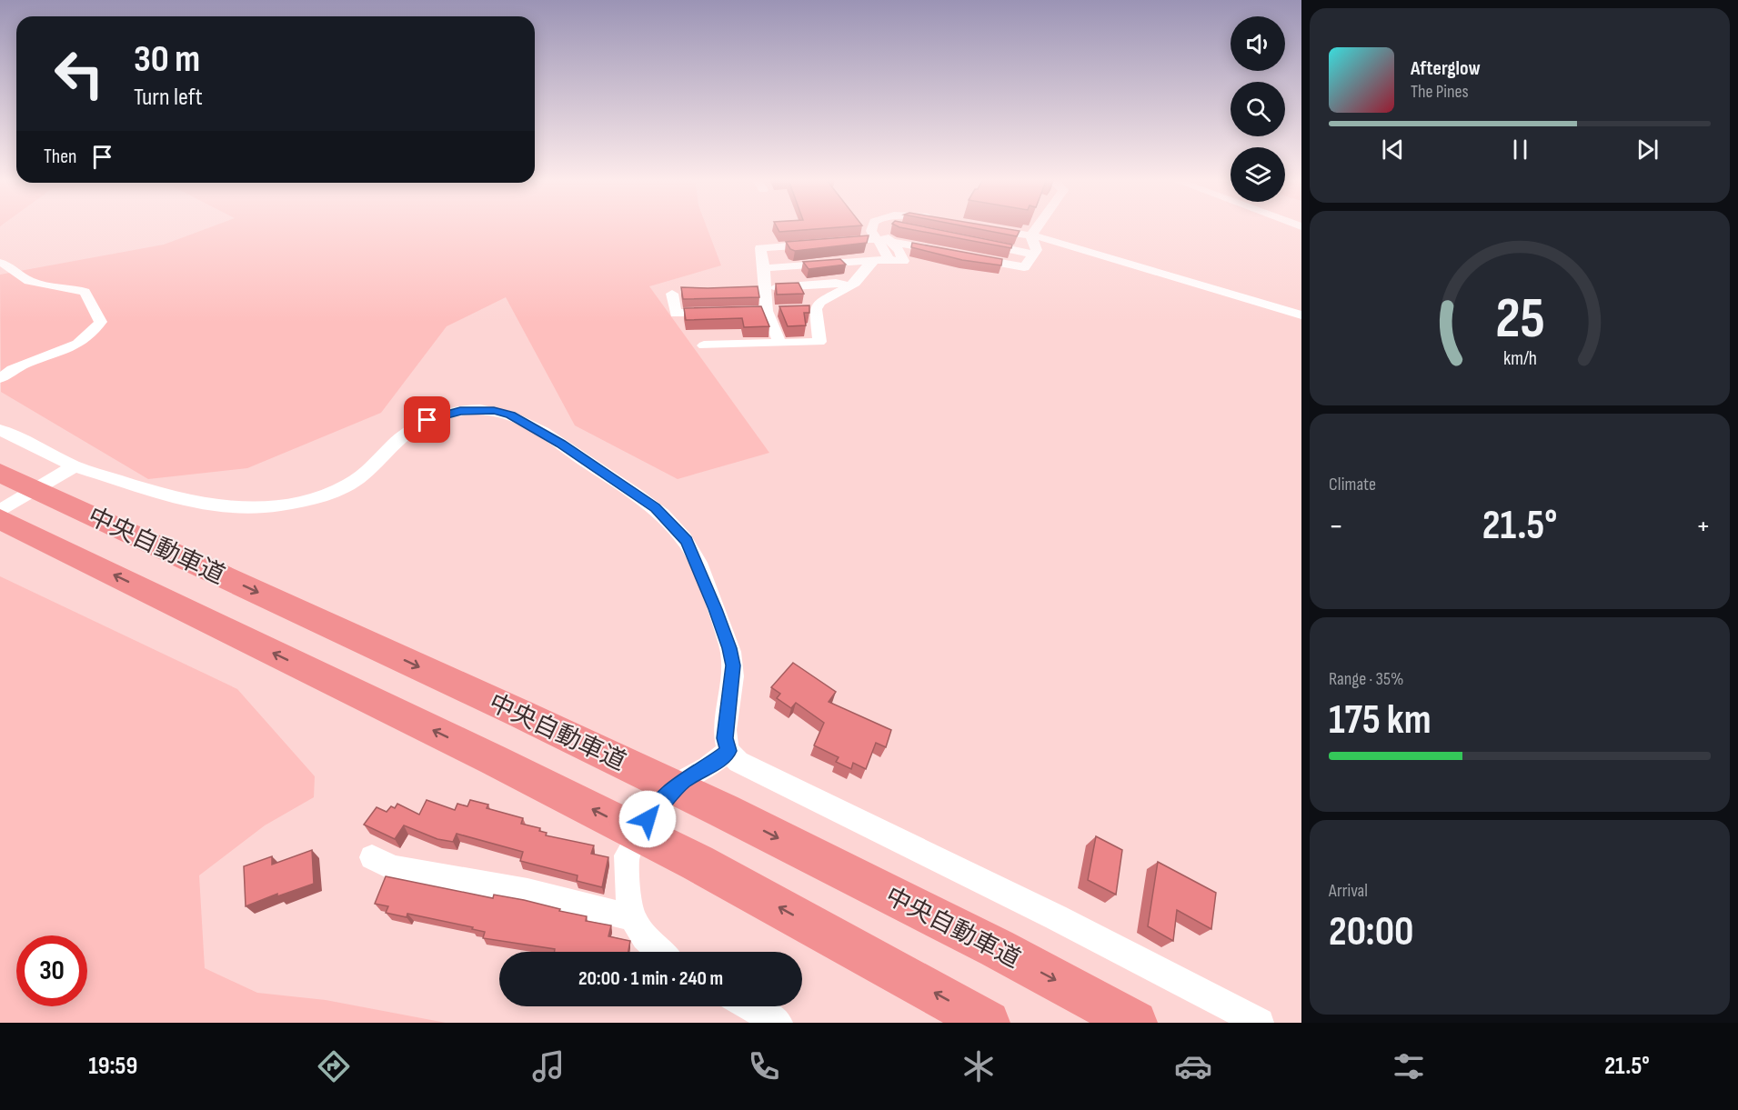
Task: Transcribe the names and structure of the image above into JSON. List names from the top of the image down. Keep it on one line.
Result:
{"streets":{"highway":["中央自動車道"]},"page":{"turn":["30 m","Turn left"],"song":["Afterglow","The Pines"],"then":"Then","tile":["Climate",["Range · 35%","175 km"],["Arrival","20:00"]],"heat":["−","21.5°","+"],"limit":"30","trip":"20:00 · 1 min · 240 m","tabs":["19:59","21.5°"],"gauge":["25","km/h"]}}
